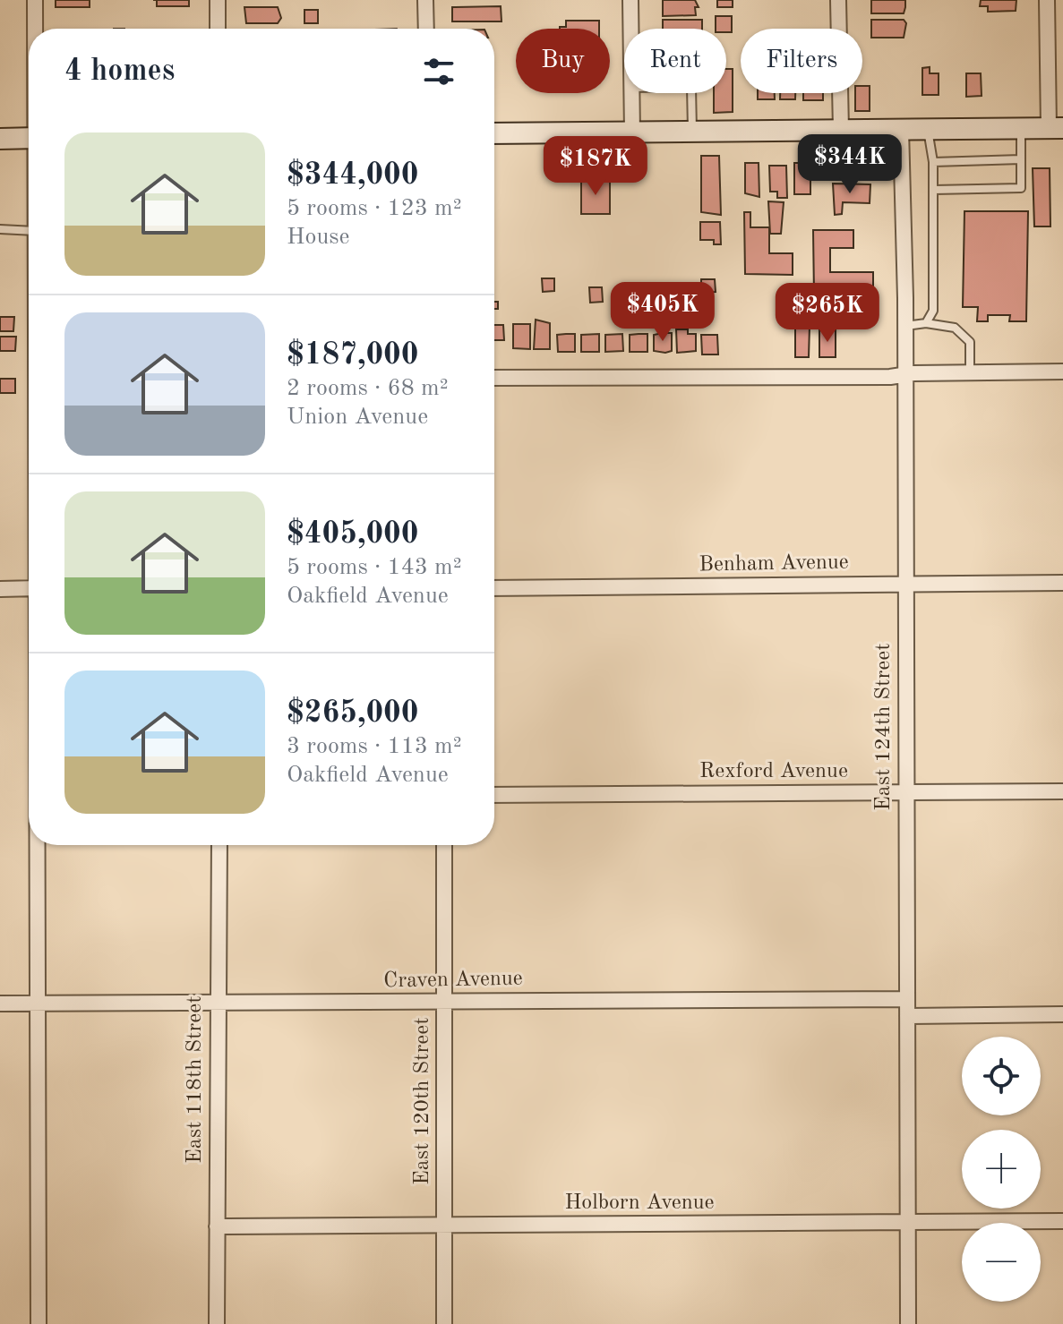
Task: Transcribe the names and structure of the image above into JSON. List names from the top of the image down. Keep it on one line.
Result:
{"streets":{"street":["Benham Avenue","East 124th Street","Rexford Avenue","Craven Avenue","East 118th Street","East 120th Street","Holborn Avenue"]},"crossings":[["Benham Avenue","East 124th Street"],["East 124th Street","Rexford Avenue"],["East 124th Street","Craven Avenue"],["East 124th Street","Holborn Avenue"],["Craven Avenue","East 118th Street"],["Craven Avenue","East 120th Street"],["East 118th Street","Holborn Avenue"],["East 120th Street","Holborn Avenue"]],"page":{"chip":["Buy","Rent","Filters"],"heading":"4 homes","list":[{"name":"$344,000","note":"5 rooms · 123 m² · House"},{"name":"$187,000","note":"2 rooms · 68 m² · Union Avenue"},{"name":"$405,000","note":"5 rooms · 143 m² · Oakfield Avenue"},{"name":"$265,000","note":"3 rooms · 113 m² · Oakfield Avenue"}],"price":["$344K","$187K","$405K","$265K"],"map_buttons":["+","−"]}}
